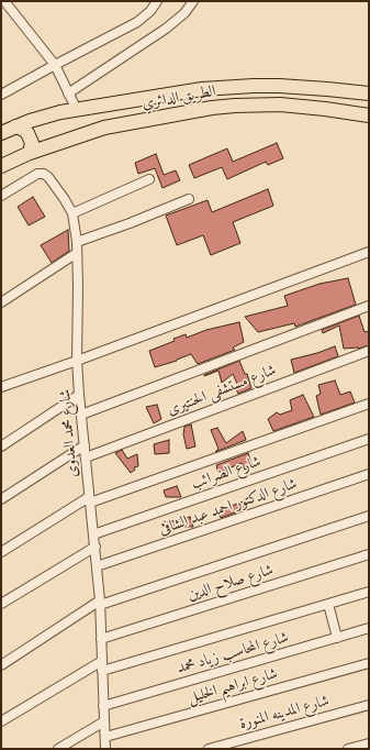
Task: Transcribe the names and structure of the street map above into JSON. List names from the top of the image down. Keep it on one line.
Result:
{"streets":{"highway":["الطريق الدائري"],"street":["شارع مستشفى الحنتيرى","شارع محمد العدوى","شارع الضرائب","شارع الدكتور احمد عبد الشافى","شارع صلاح الدين","شارع المحاسب زياد محمد","شارع ابراهيم الخليل","شارع المدينه المنورة"]},"crossings":[["شارع مستشفى الحنتيرى","شارع محمد العدوى"],["شارع محمد العدوى","شارع الضرائب"],["شارع محمد العدوى","شارع الدكتور احمد عبد الشافى"],["شارع محمد العدوى","شارع صلاح الدين"],["شارع محمد العدوى","شارع المحاسب زياد محمد"],["شارع محمد العدوى","شارع ابراهيم الخليل"]]}
